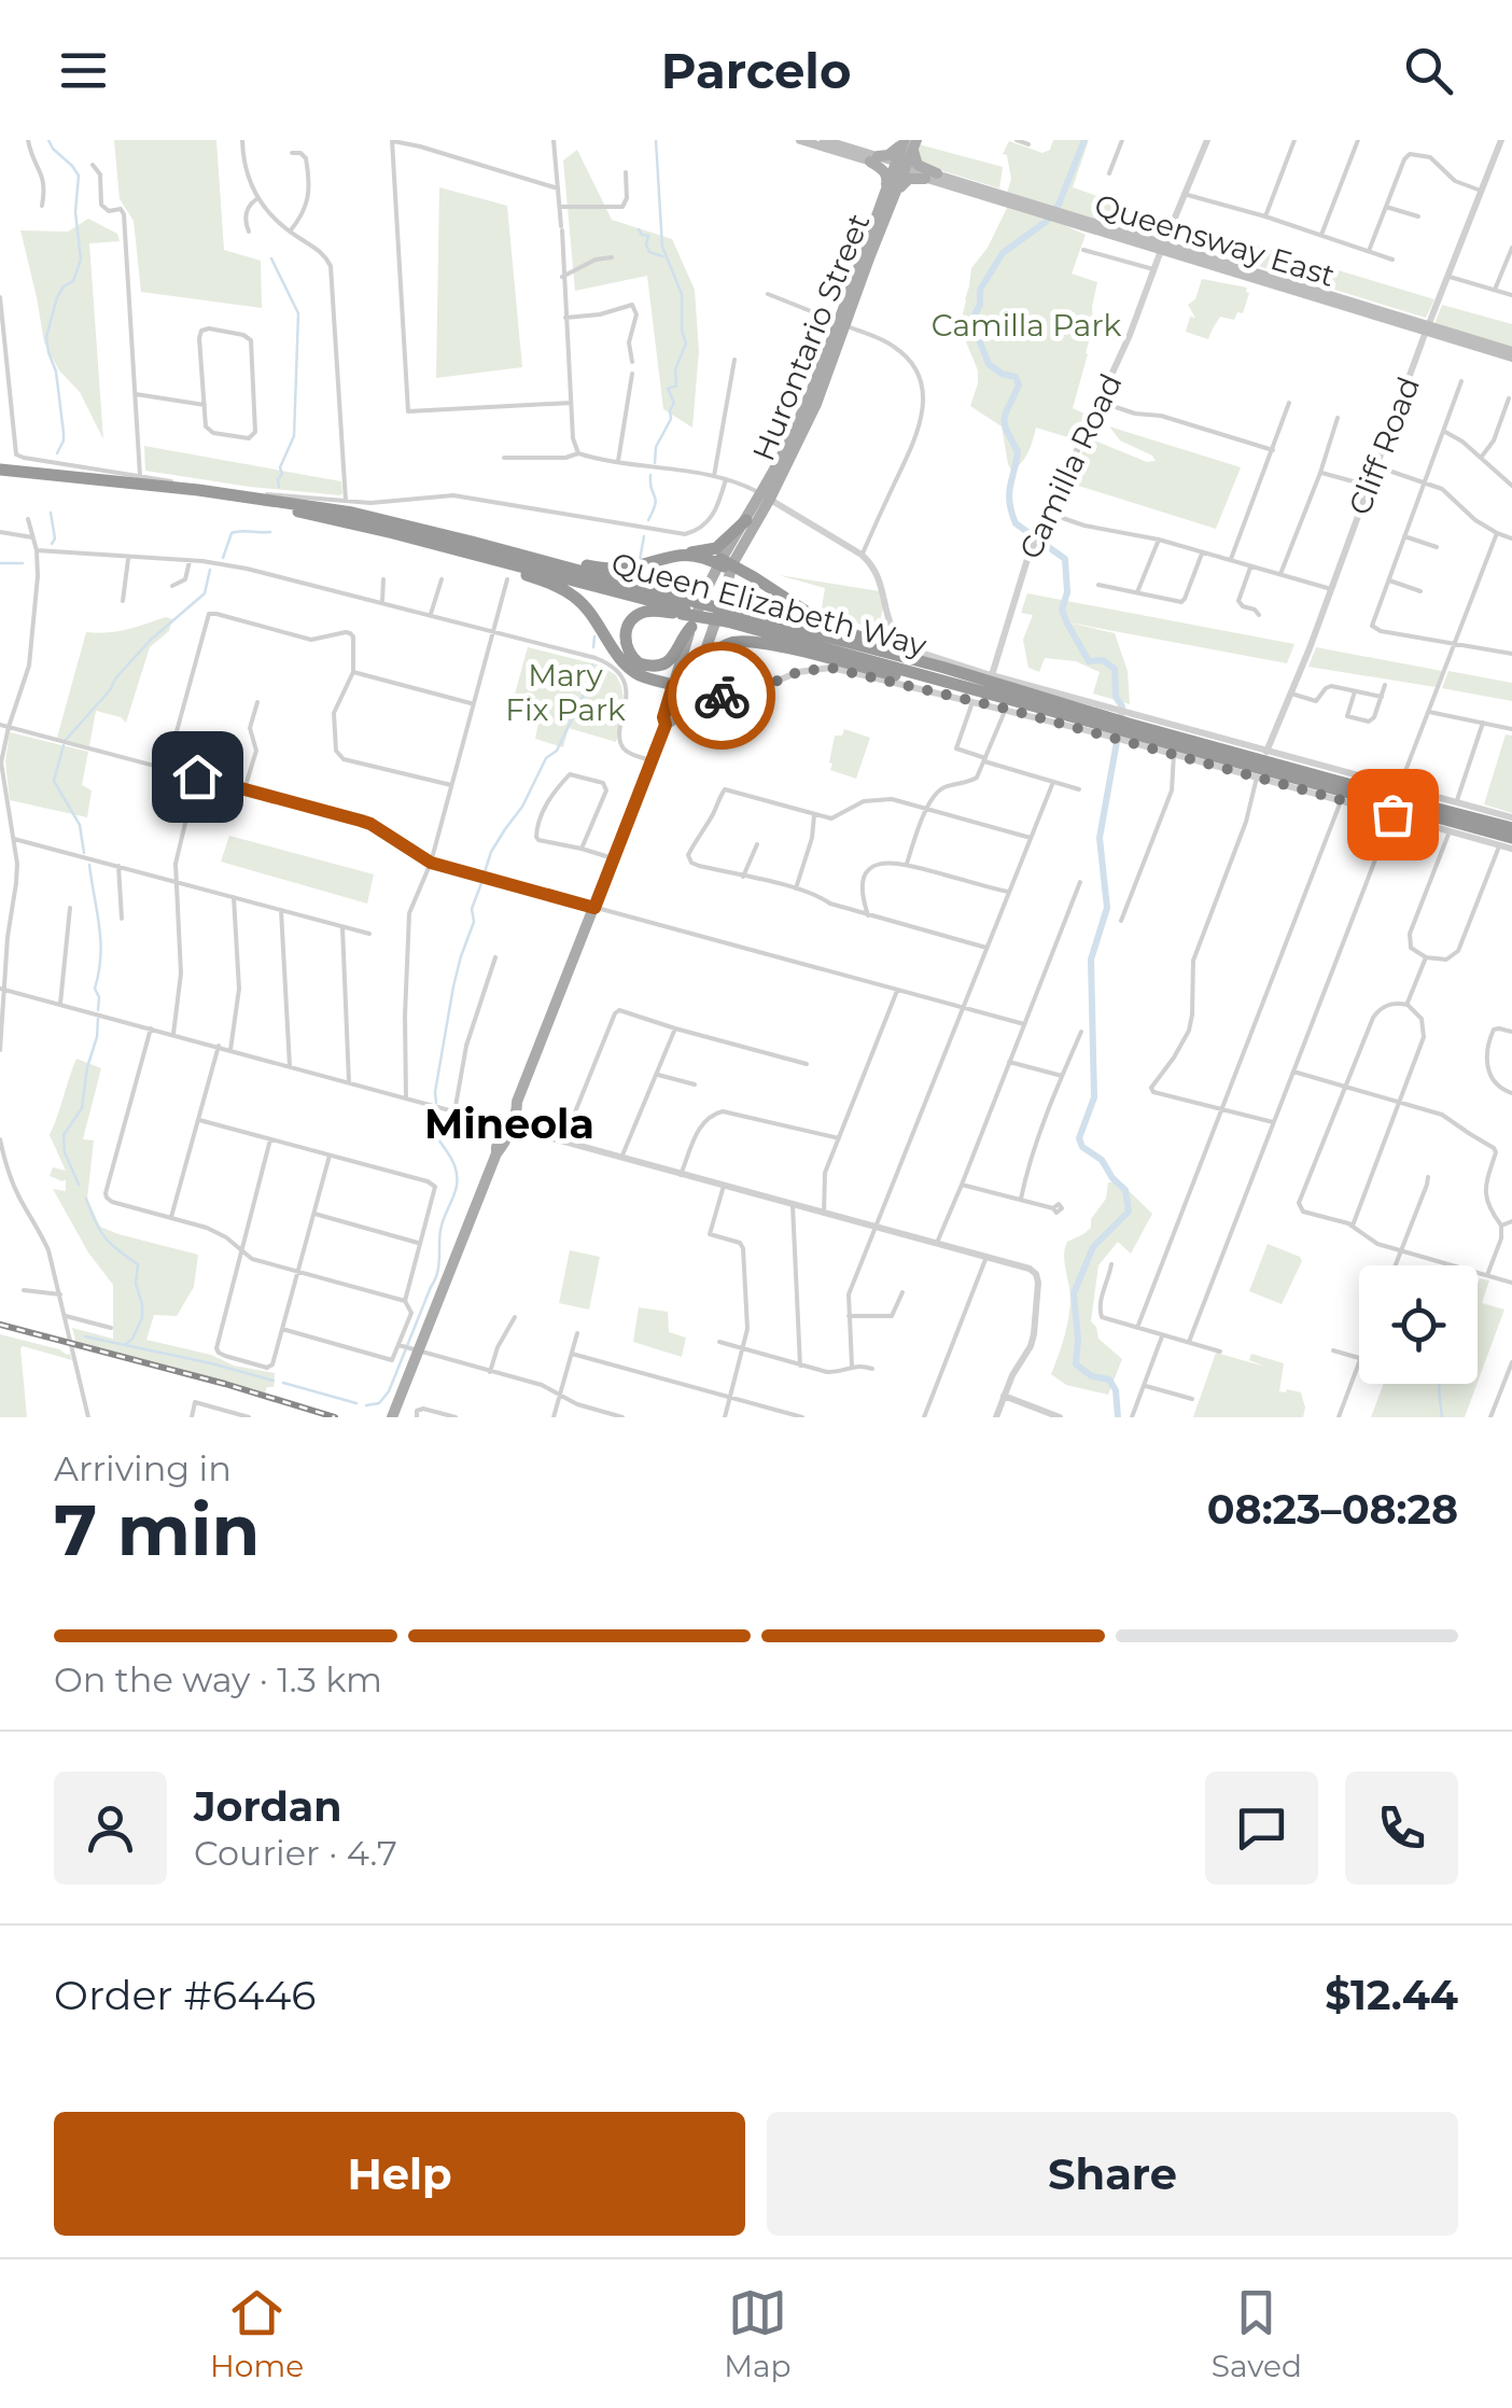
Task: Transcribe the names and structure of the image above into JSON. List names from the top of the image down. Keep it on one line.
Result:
{"streets":{"highway":["Queen Elizabeth Way"],"main road":["Queensway East","Hurontario Street"],"street":["Cliff Road","Camilla Road"]},"crossings":[["Queensway East","Hurontario Street"],["Queensway East","Cliff Road"],["Queensway East","Camilla Road"]],"districts":["Mineola"],"parks":["Camilla Park","Mary Fix Park"],"page":{"header":"Parcelo","heading":["7 min","Arriving in","08:23–08:28"],"panel":["Jordan","Courier · 4.7","Order #6446","$12.44"],"bar":"On the way · 1.3 km","buttons":["Help","Share"],"tabs":["Home","Map","Saved"]}}
